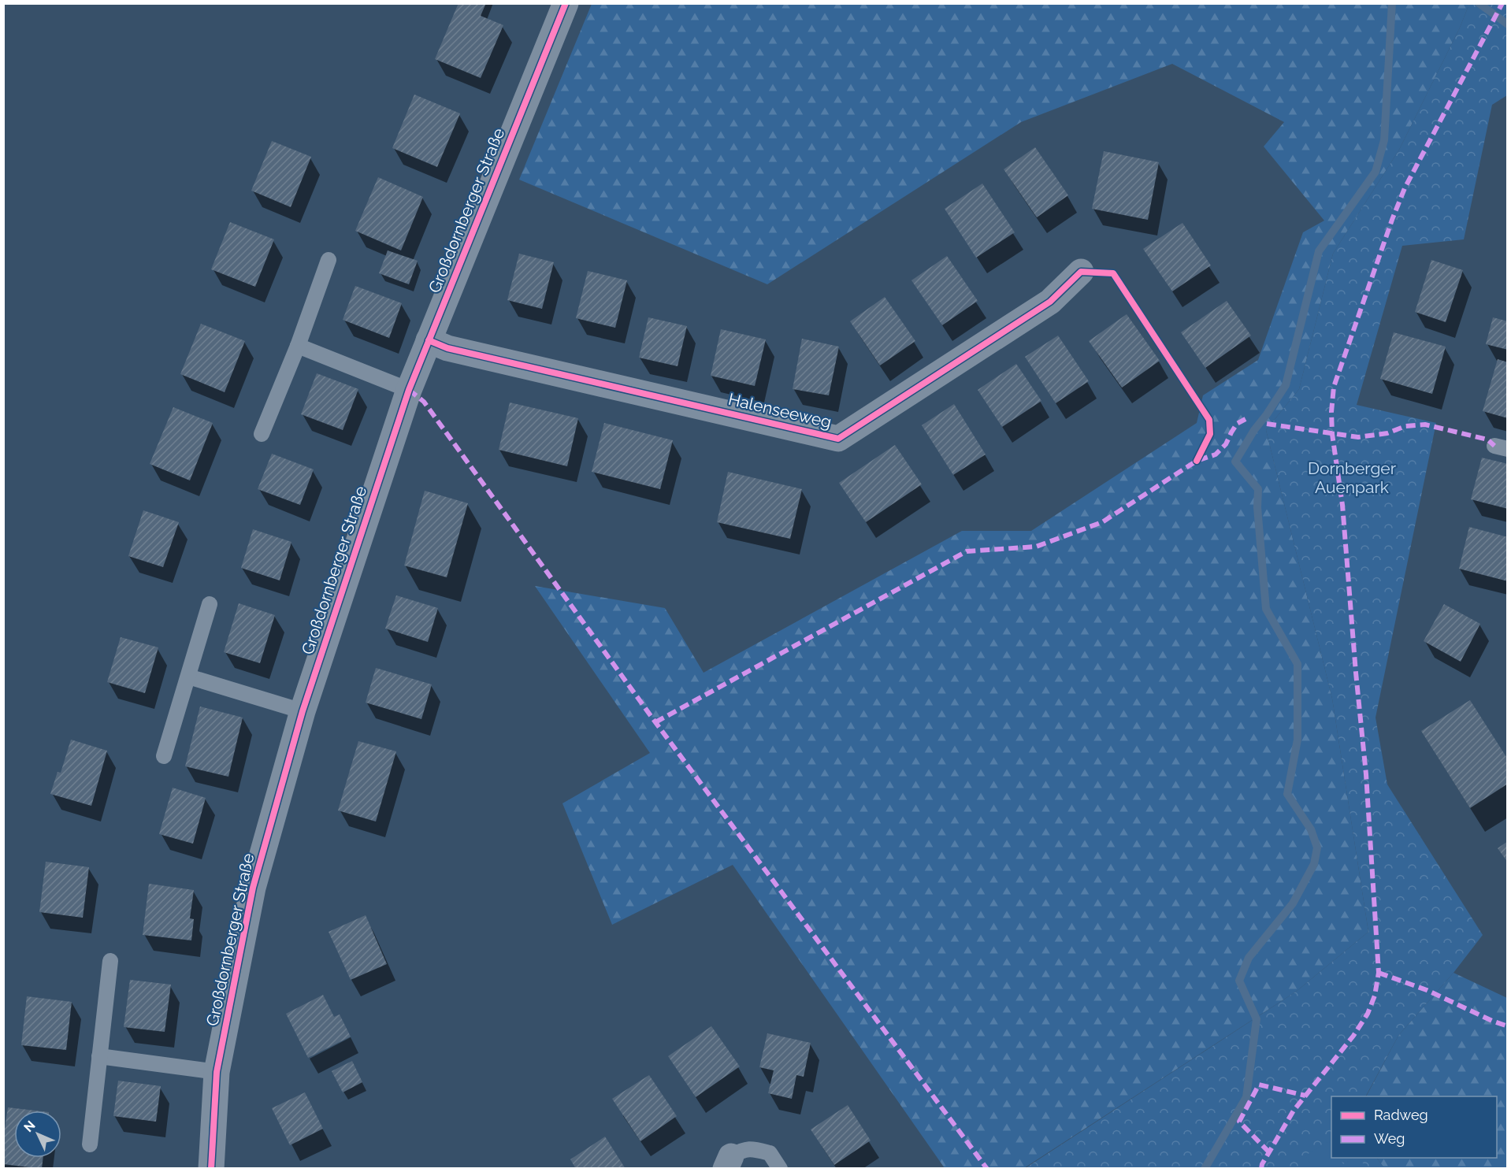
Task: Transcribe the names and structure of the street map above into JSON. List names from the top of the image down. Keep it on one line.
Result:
{"streets":{"street":["Großdornberger Straße","Halenseeweg"]},"crossings":[["Großdornberger Straße","Halenseeweg"]],"parks":["Dornberger Auenpark"],"legend":["Radweg","Weg"],"north":"top left"}
